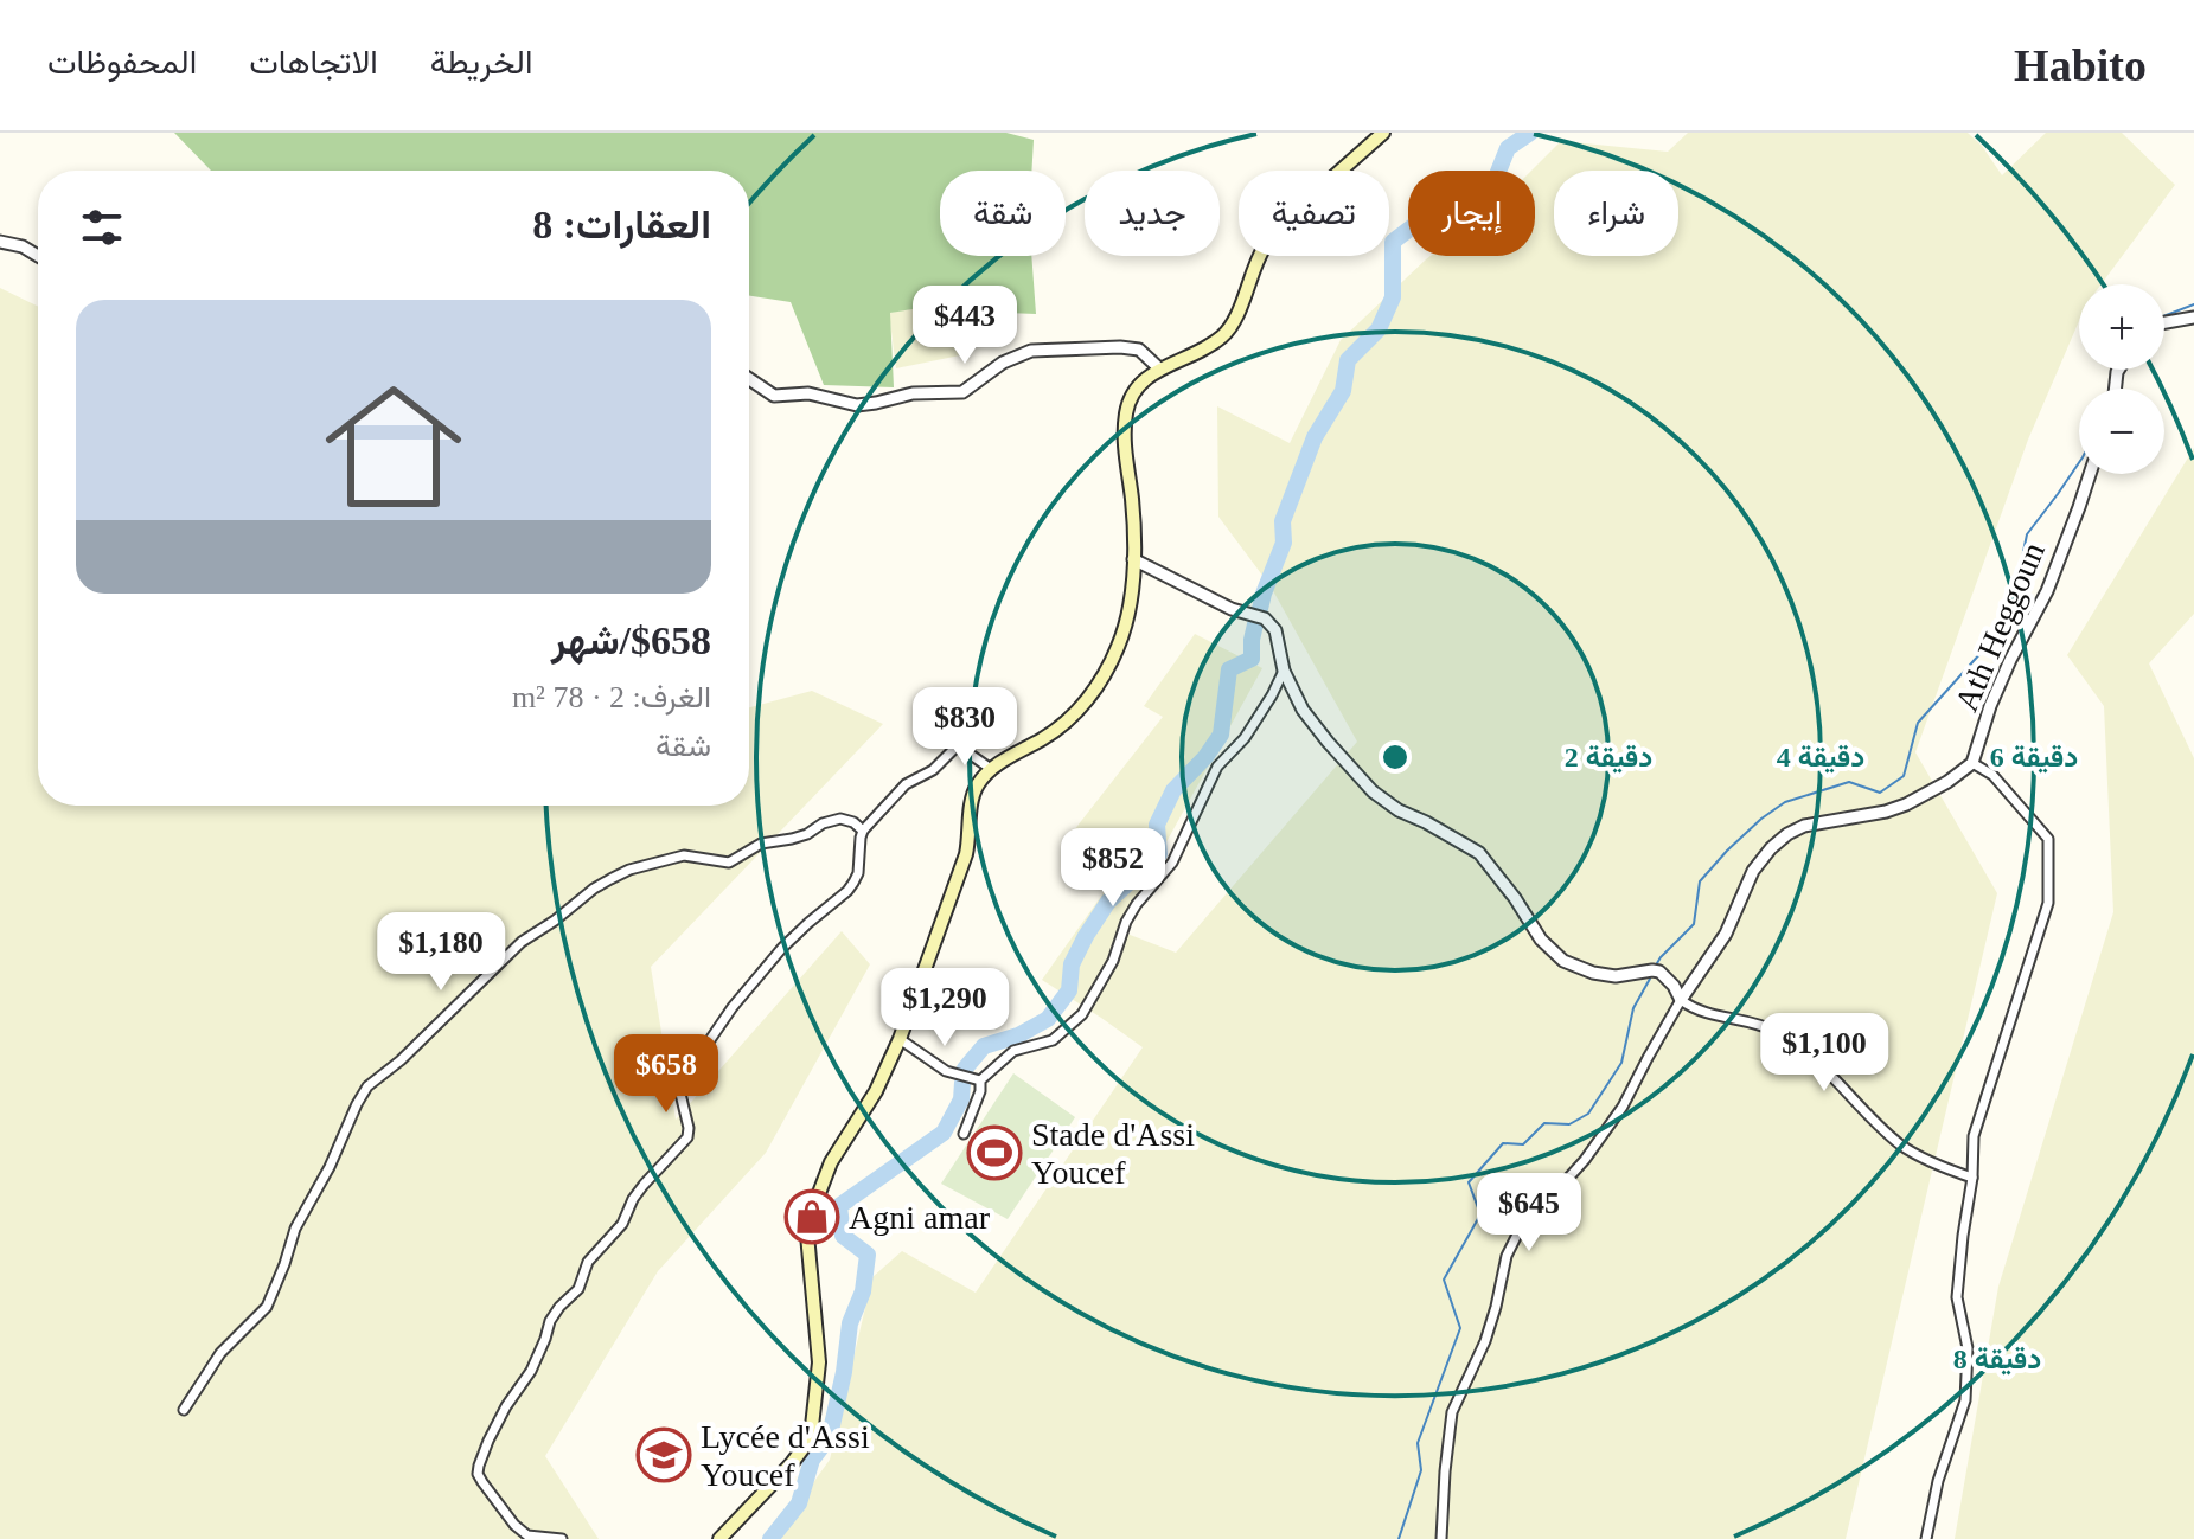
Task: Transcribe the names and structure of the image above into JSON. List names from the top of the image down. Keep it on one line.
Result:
{"streets":{"street":["Ath Heggoun"]},"places":{"sports":["Stade d'Assi Youcef"],"shop":["Agni amar"],"school or university":["Lycée d'Assi Youcef"]},"page":{"header":"Habito","nav":["الخريطة","الاتجاهات","المحفوظات"],"chip":["شراء","إيجار","تصفية","جديد","شقة"],"heading":"العقارات: 8","map_buttons":["+","−"],"list":[{"name":"$658/شهر","note":"الغرف: 2 · 78 m² · شقة"}],"price":["$443","$830","$852","$1,180","$1,290","$1,100","$658","$645"]},"rings":["2 دقيقة","4 دقيقة","6 دقيقة","8 دقيقة"]}
